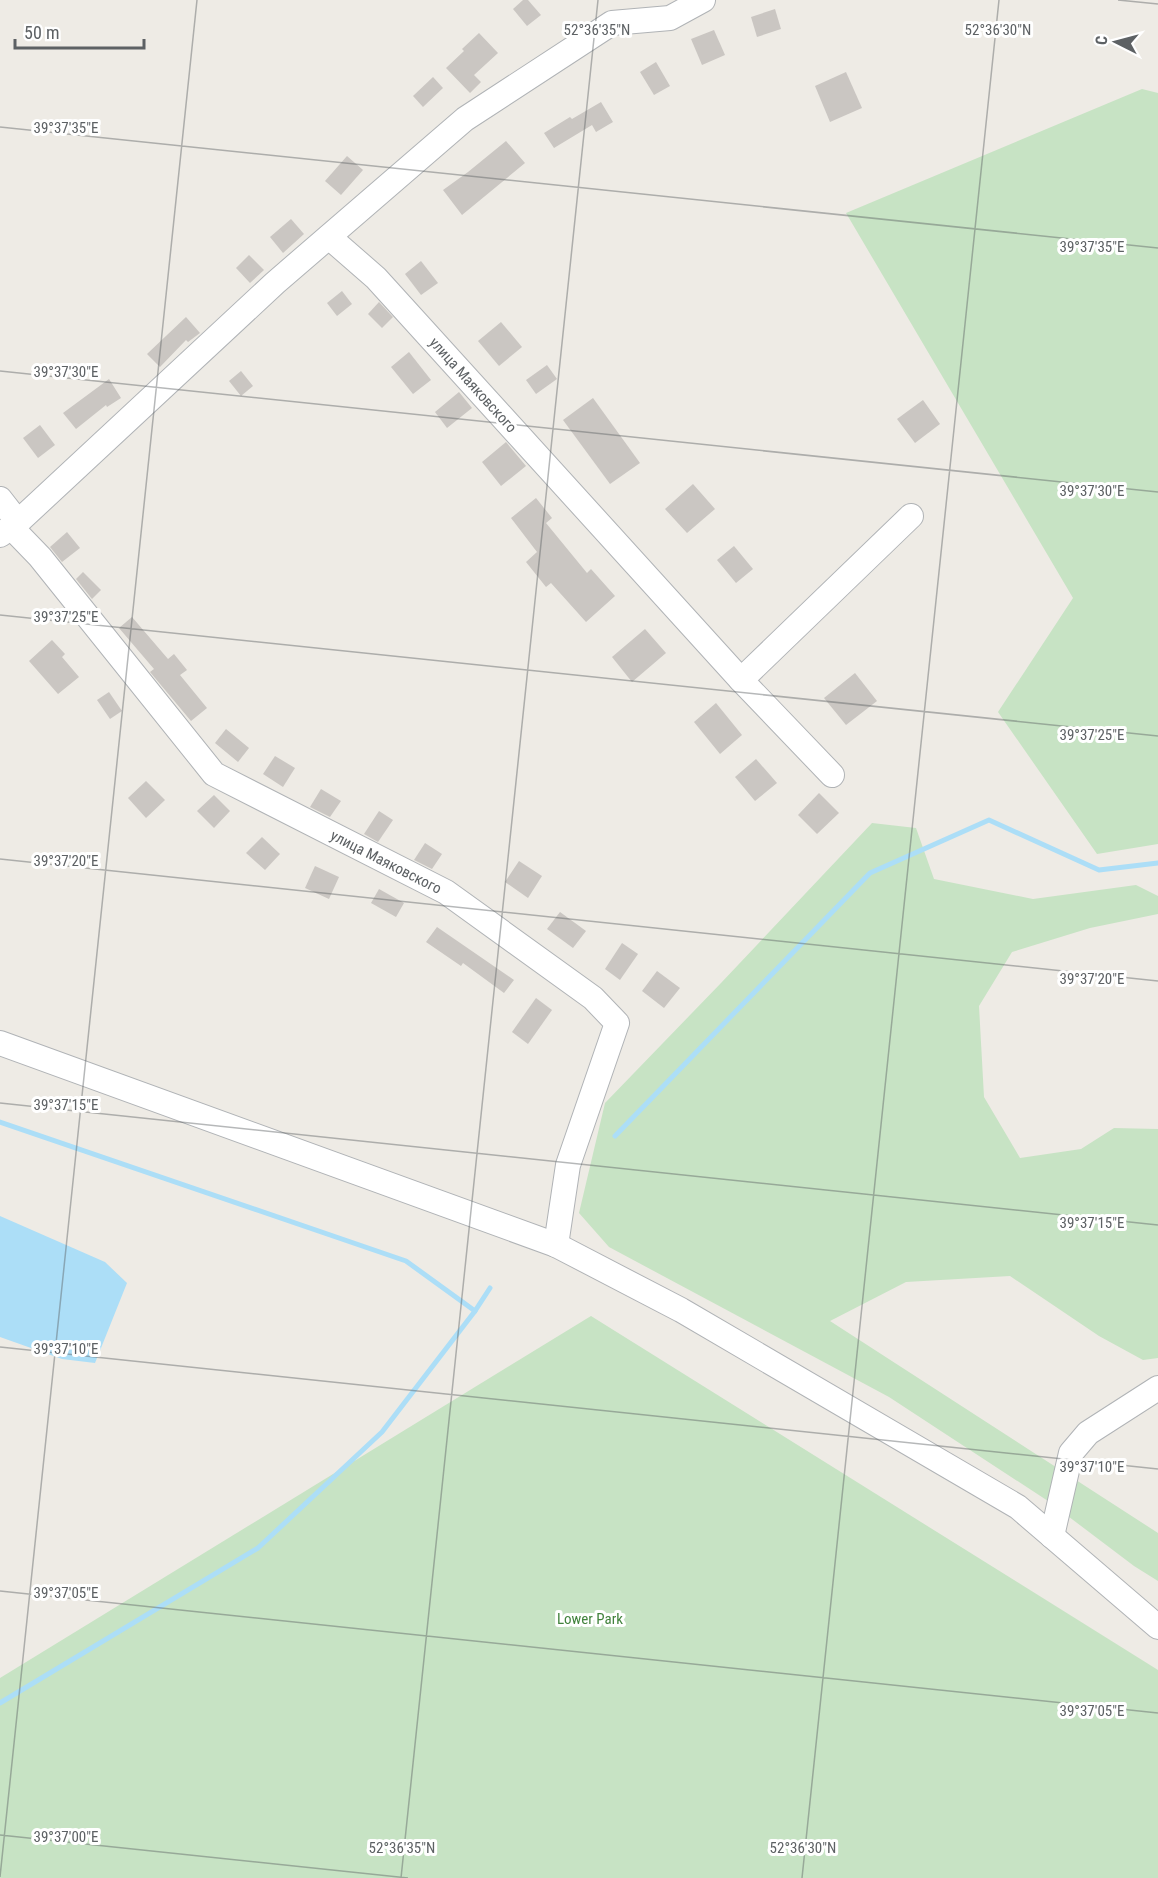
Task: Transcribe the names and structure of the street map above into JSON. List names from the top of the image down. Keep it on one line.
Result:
{"streets":{"street":["улица Маяковского"]},"parks":["Lower Park"],"scale_bar":"50 m","north":"left","coordinates":["52°36'35\"N","52°36'30\"N","39°37'35\"E","39°37'30\"E","39°37'25\"E","39°37'20\"E","39°37'15\"E","39°37'10\"E","39°37'05\"E","39°37'00\"E"]}
